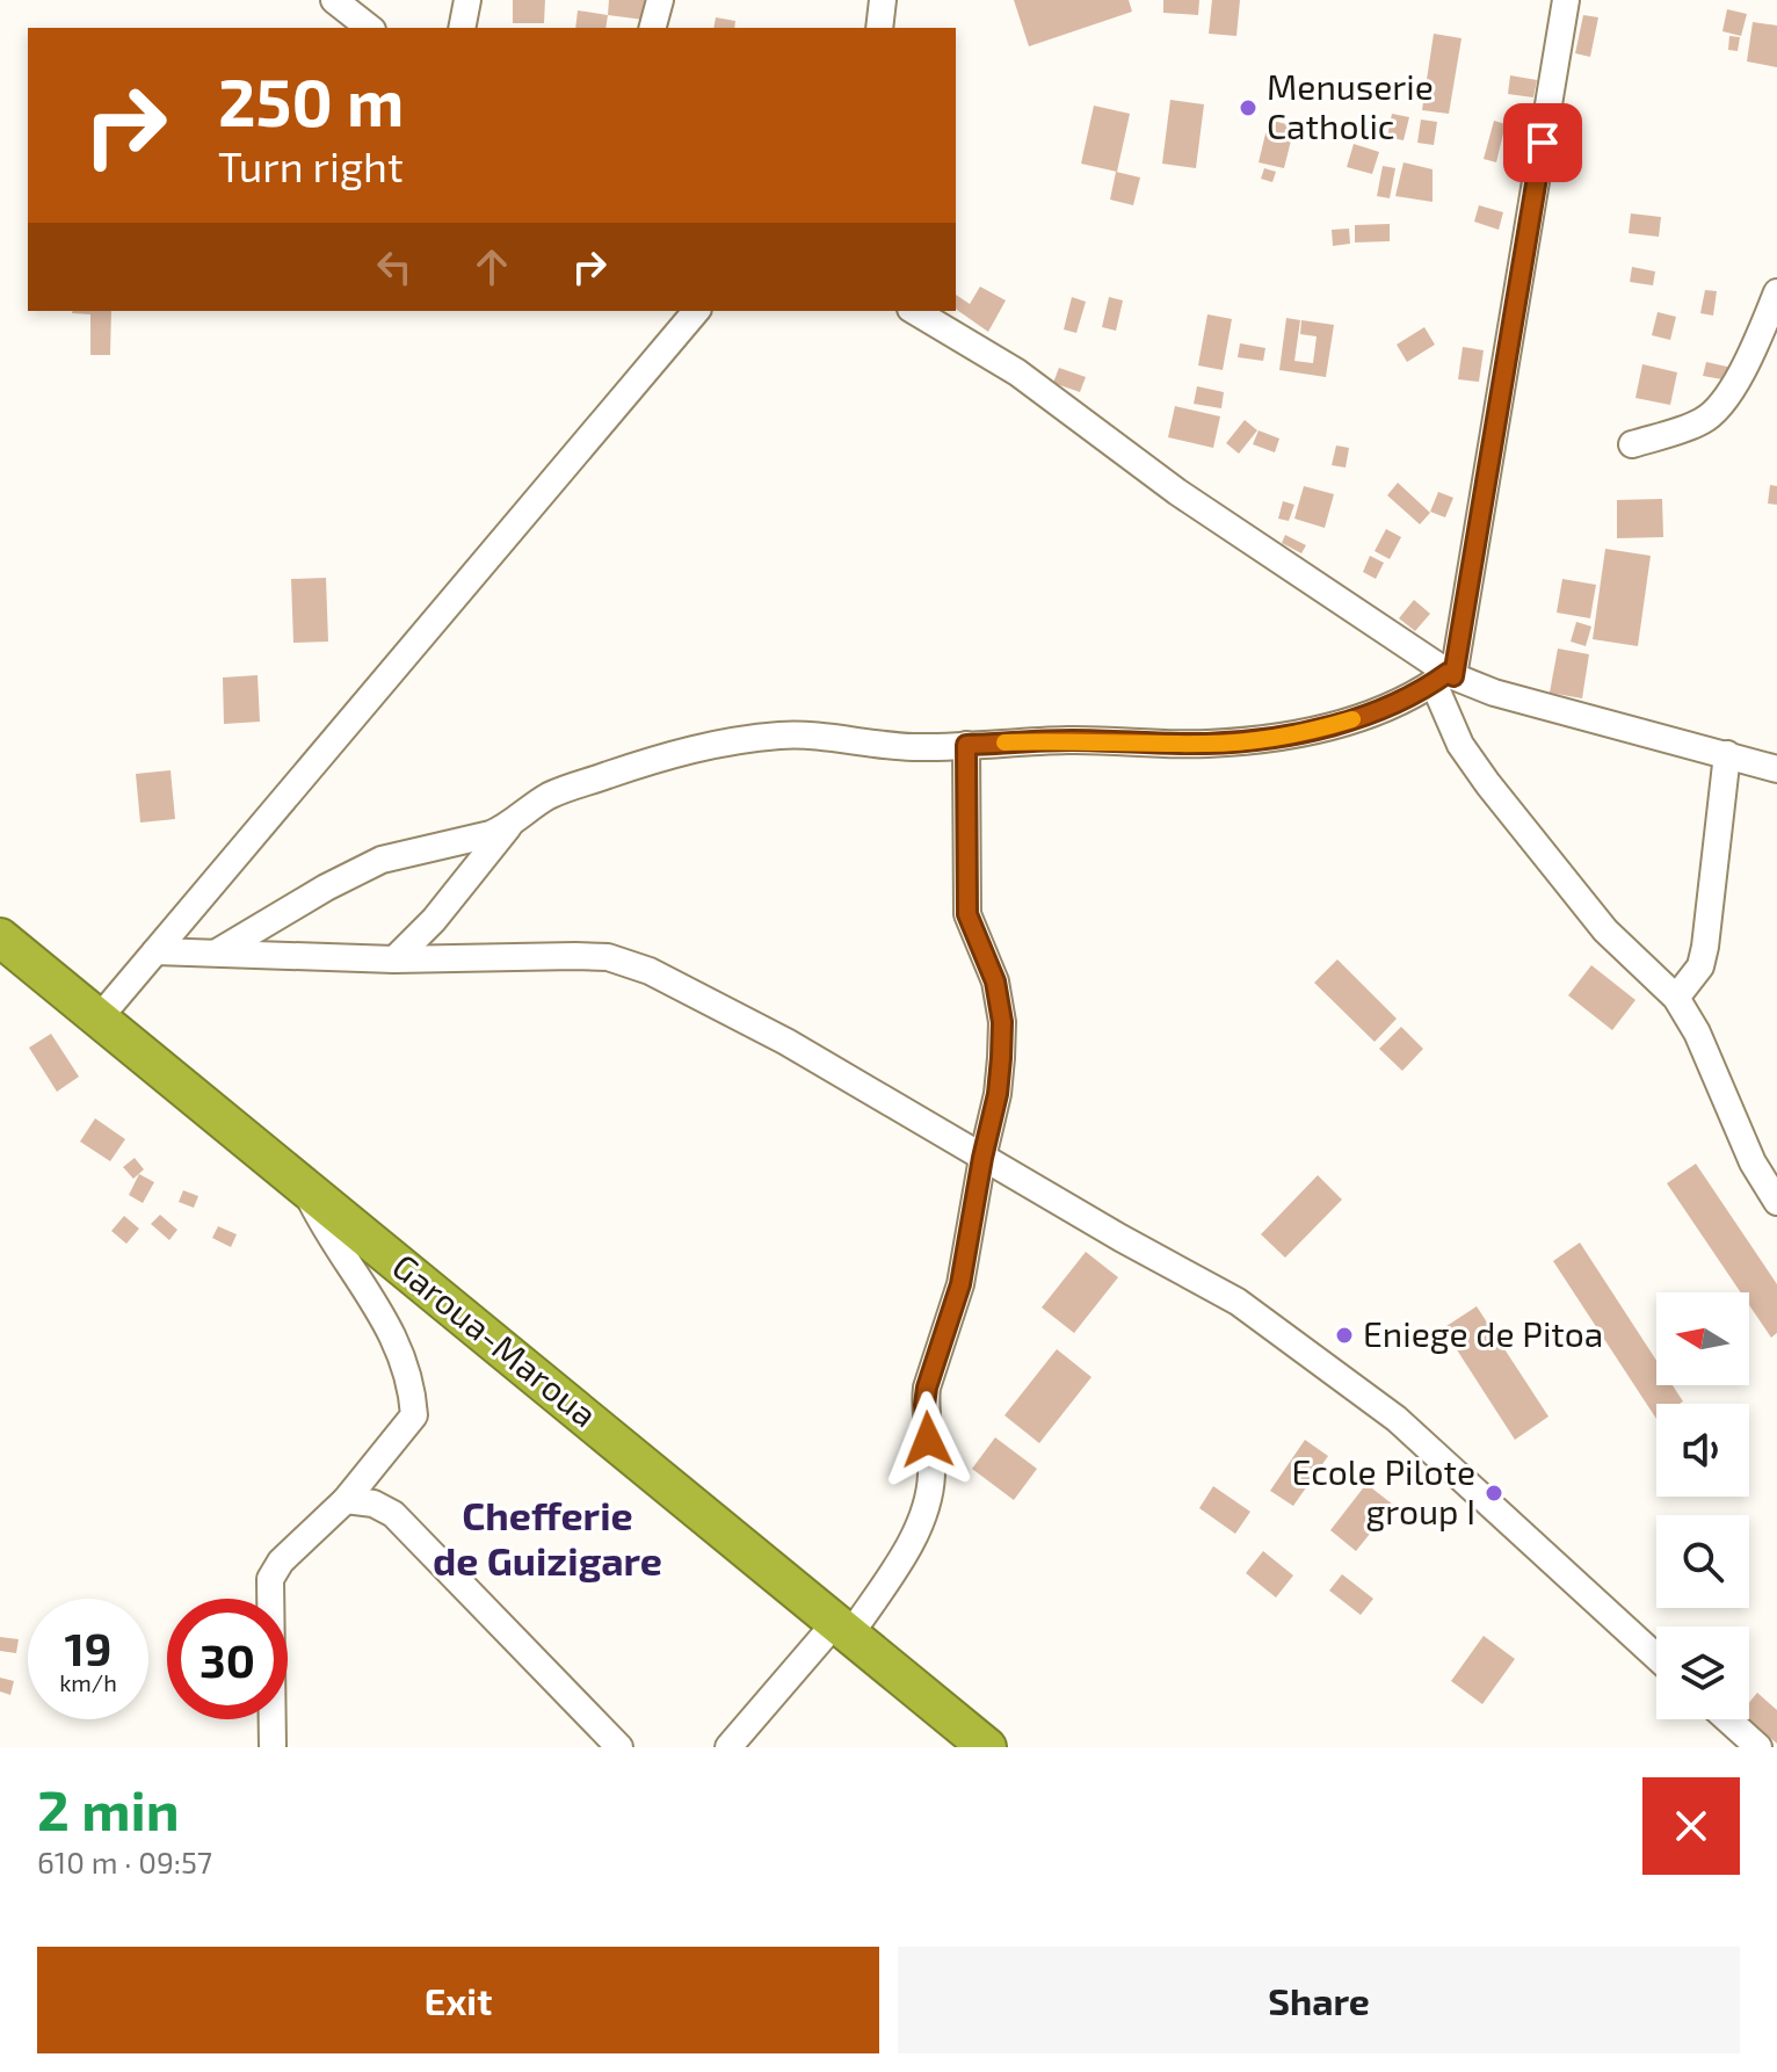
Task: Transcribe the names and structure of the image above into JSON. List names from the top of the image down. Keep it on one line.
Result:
{"streets":{"highway":["Garoua-Maroua"]},"districts":["Chefferie de Guizigare"],"places":["Menuserie Catholic","Eniege de Pitoa","Ecole Pilote group I"],"north":"left","page":{"turn":["250 m","Turn right"],"speed":"19 km/h","limit":"30","heading":["2 min","610 m · 09:57"],"buttons":["Exit","Share"]}}
